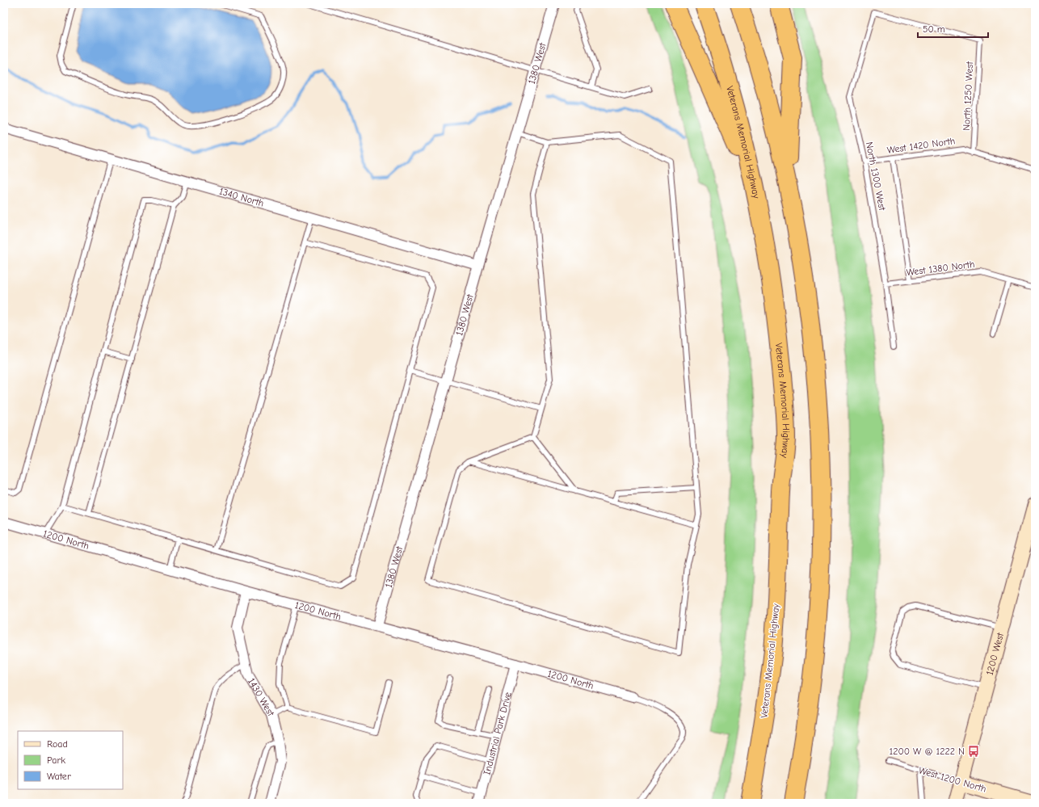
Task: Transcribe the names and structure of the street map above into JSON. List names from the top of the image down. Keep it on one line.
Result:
{"streets":{"highway":["Veterans Memorial Highway"],"street":["1380 West","1340 North","1200 North","1200 West","1430 West","Industrial Park Drive","West 1200 North"],"lane":["North 1250 West","West 1420 North","North 1300 West","West 1380 North"]},"crossings":[["1380 West","1340 North"],["1380 West","1200 North"],["North 1250 West","West 1420 North"],["North 1250 West","North 1300 West"],["West 1420 North","North 1300 West"],["North 1300 West","West 1380 North"],["1200 North","1430 West"],["1200 North","Industrial Park Drive"],["1200 West","West 1200 North"]],"places":{"bus stop":["1200 W @ 1222 N"]},"legend":["Road","Park","Water"],"scale_bar":"50 m"}
